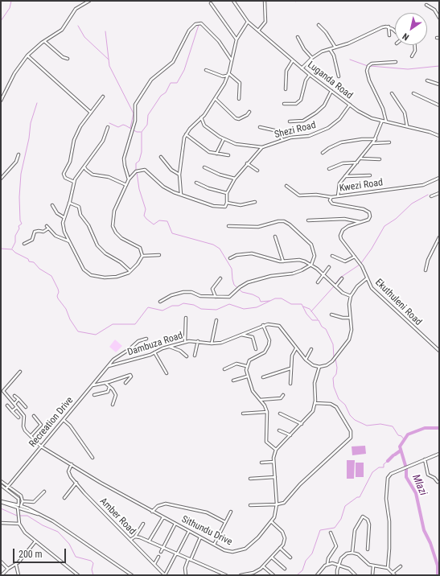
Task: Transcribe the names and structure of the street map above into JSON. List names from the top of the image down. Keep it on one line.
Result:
{"streets":{"street":["Luganda Road","Shezi Road","Kwezi Road","Ekuthuleni Road","Dambuza Road","Recreation Drive","Amber Road","Sithundu Drive"]},"crossings":[["Luganda Road","Shezi Road"],["Dambuza Road","Recreation Drive"],["Recreation Drive","Sithundu Drive"],["Amber Road","Sithundu Drive"]],"water":["Mlazi"],"scale_bar":"200 m","north":"bottom left"}
